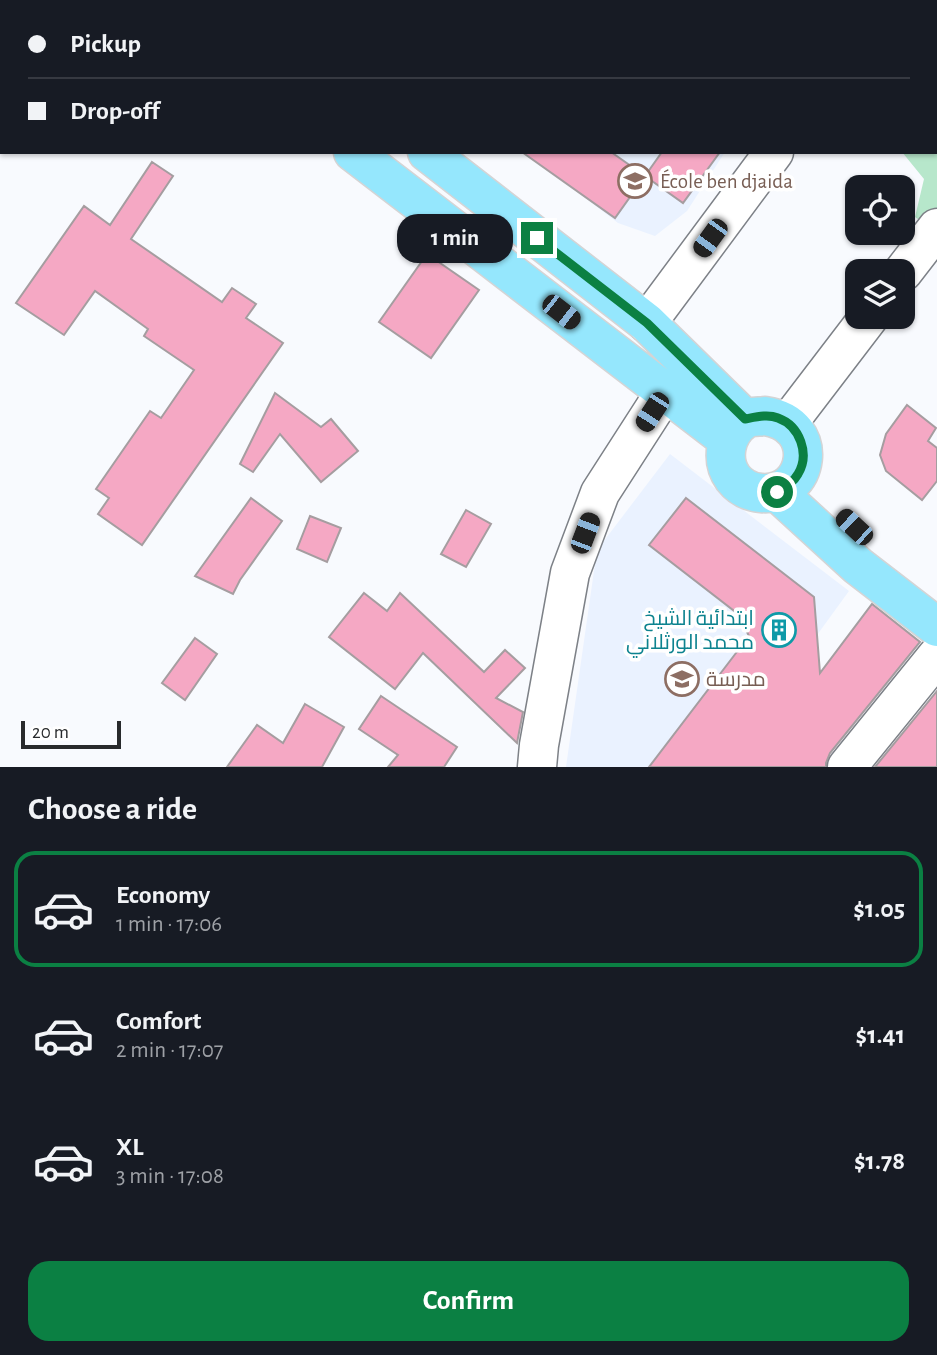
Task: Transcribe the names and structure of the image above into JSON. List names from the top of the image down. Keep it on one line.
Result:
{"places":{"school or university":["École ben djaida","مدرسة"],"building":["ابتدائية الشيخ محمد الورثلاني"]},"scale_bar":"20 m","page":{"banner":["Pickup","Drop-off"],"bubble":"1 min","scale":"20 m","heading":"Choose a ride","list":[{"name":"Economy","note":"1 min · 17:06","value":"$1.05"},{"name":"Comfort","note":"2 min · 17:07","value":"$1.41"},{"name":"XL","note":"3 min · 17:08","value":"$1.78"}],"buttons":"Confirm"}}
